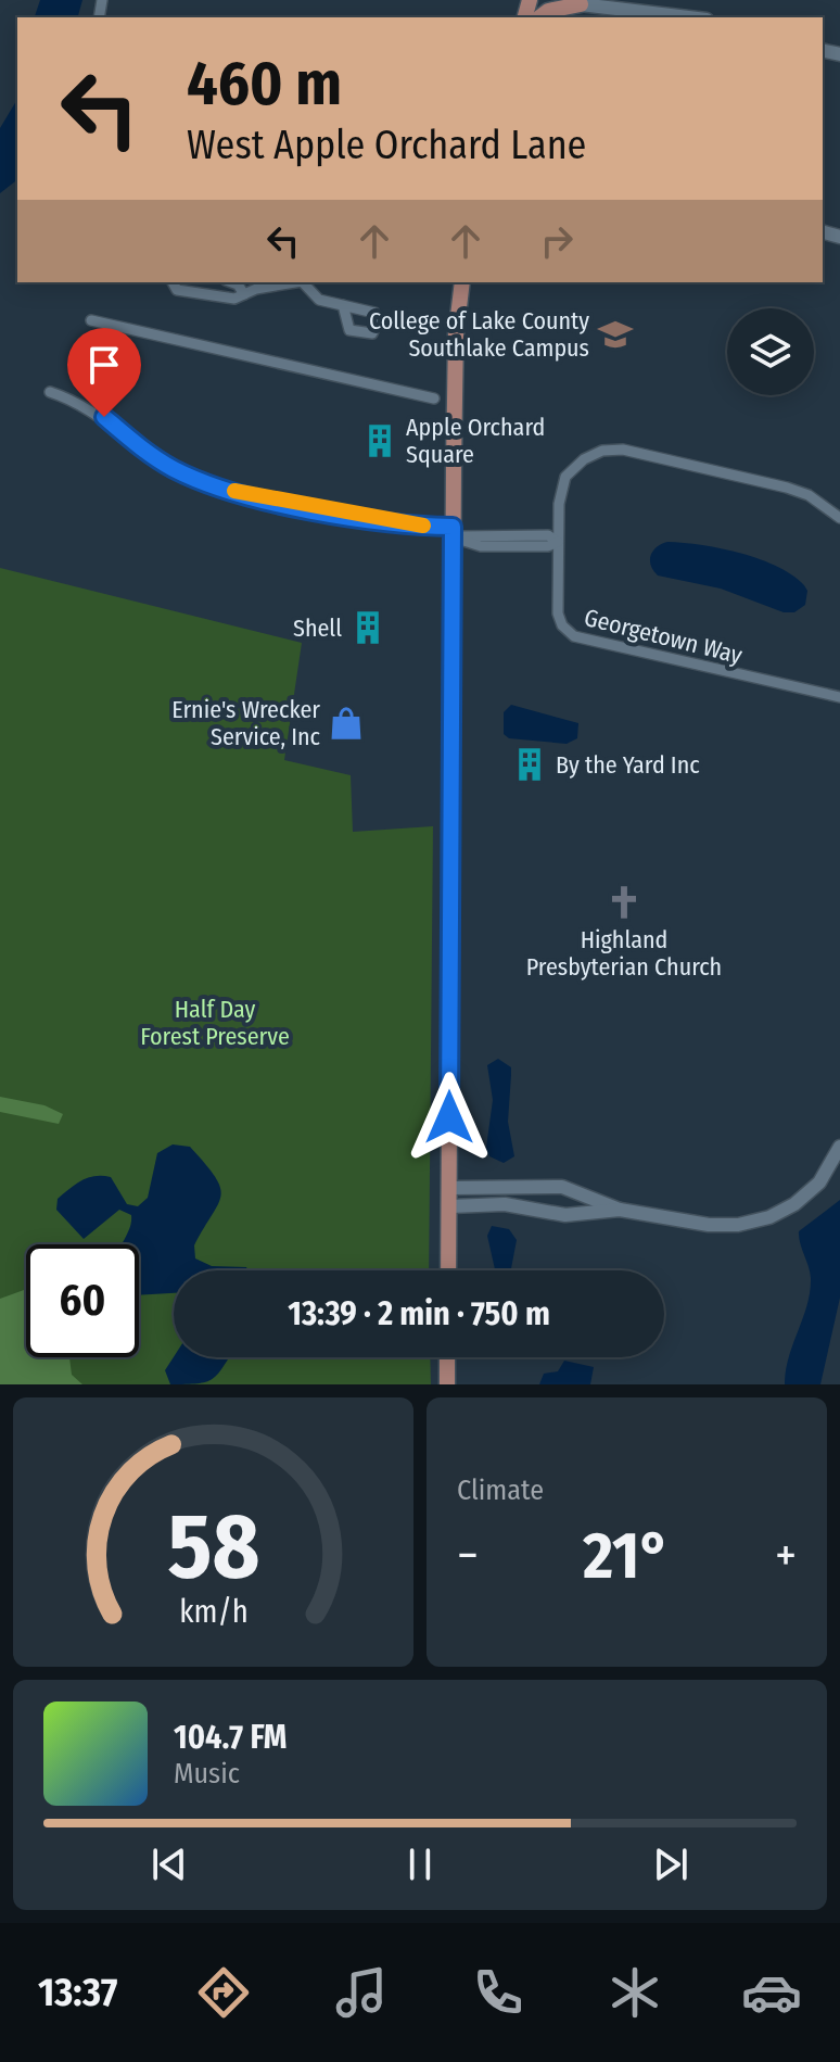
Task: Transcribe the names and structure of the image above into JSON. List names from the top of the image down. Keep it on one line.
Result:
{"streets":{"street":["Georgetown Way"]},"parks":["Half Day Forest Preserve"],"places":{"school or university":["College of Lake County Southlake Campus"],"building":["Apple Orchard Square","Shell","By the Yard Inc"],"shop":["Ernie's Wrecker Service, Inc"],"church":["Highland Presbyterian Church"]},"page":{"turn":["460 m","West Apple Orchard Lane"],"limit":"60","trip":"13:39 · 2 min · 750 m","tile":"Climate","heat":["−","21°","+"],"song":["104.7 FM","Music"],"tabs":"13:37","gauge":["58","km/h"]}}
